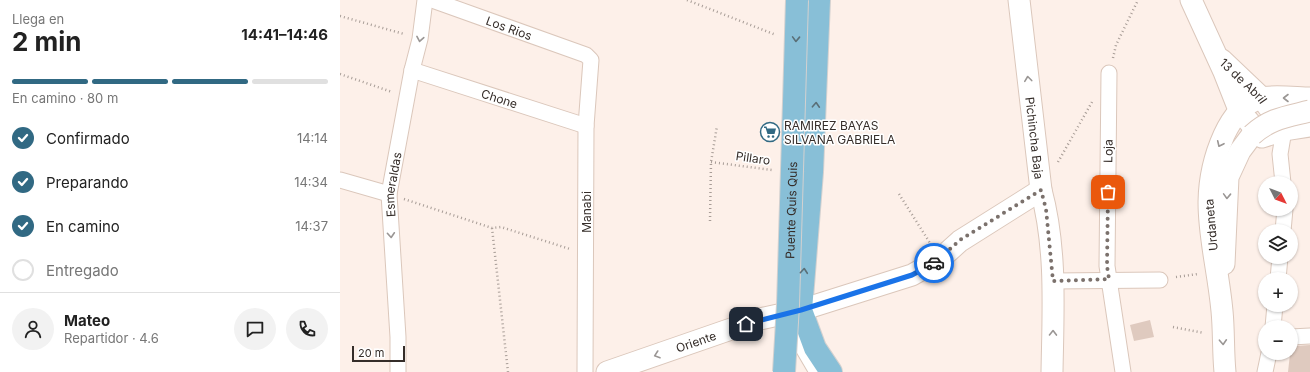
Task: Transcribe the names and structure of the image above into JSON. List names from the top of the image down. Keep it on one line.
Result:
{"streets":{"main road":["Puente Quis Quis"],"street":["Los Rios","13 de Abril","Chone","Pichincha Baja","Loja","Esmeraldas","Manabi","Urdaneta","Oriente"],"path":["Pillaro"]},"crossings":[["Los Rios","Manabi"],["13 de Abril","Urdaneta"],["Chone","Esmeraldas"],["Chone","Manabi"],["Pichincha Baja","Oriente"],["Pillaro","Puente Quis Quis"]],"one_way":["Pichincha Baja","Esmeraldas","Oriente"],"places":{"supermarket":["RAMIREZ BAYAS SILVANA GABRIELA"]},"scale_bar":"20 m","north":"bottom right","page":{"heading":["2 min","Llega en","14:41–14:46"],"panel":["Mateo","Repartidor · 4.6"],"bar":"En camino · 80 m","list":[["Confirmado","14:14"],["Preparando","14:34"],["En camino","14:37"],"Entregado"],"map_buttons":["+","−"],"scale":"20 m"}}
